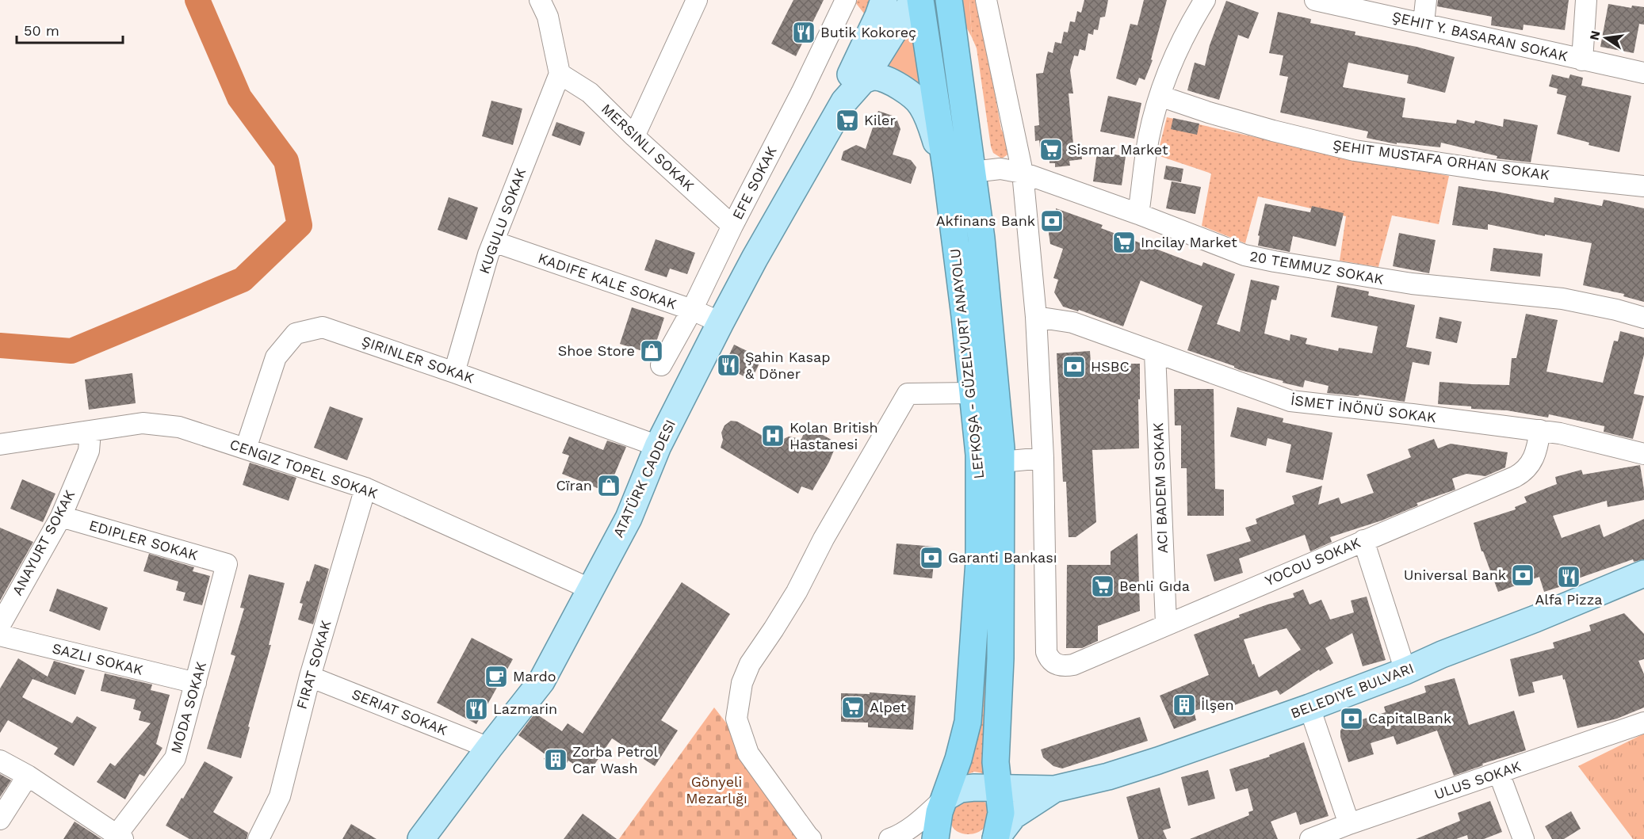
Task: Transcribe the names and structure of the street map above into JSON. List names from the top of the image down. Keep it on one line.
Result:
{"streets":{"highway":["LEFKOŞA - GÜZELYURT ANAYOLU"],"main road":["ATATÜRK CADDESI"],"street":["ŞEHIT Y. BASARAN SOKAK","MERSINLI SOKAK","ŞEHIT MUSTAFA ORHAN SOKAK","EFE SOKAK","KUGULU SOKAK","20 TEMMUZ SOKAK","KADIFE KALE SOKAK","ŞIRINLER SOKAK","İSMET İNÖNÜ SOKAK","CENGIZ TOPEL SOKAK","EDIPLER SOKAK","ANAYURT SOKAK","YOCOU SOKAK","MODA SOKAK","ULUS SOKAK"]},"crossings":[["MERSINLI SOKAK","EFE SOKAK"],["MERSINLI SOKAK","KUGULU SOKAK"],["EFE SOKAK","KADIFE KALE SOKAK"],["KUGULU SOKAK","KADIFE KALE SOKAK"],["KUGULU SOKAK","ŞIRINLER SOKAK"],["20 TEMMUZ SOKAK","LEFKOŞA - GÜZELYURT ANAYOLU"],["KADIFE KALE SOKAK","ATATÜRK CADDESI"],["ŞIRINLER SOKAK","CENGIZ TOPEL SOKAK"],["ŞIRINLER SOKAK","ATATÜRK CADDESI"],["İSMET İNÖNÜ SOKAK","YOCOU SOKAK"],["CENGIZ TOPEL SOKAK","ATATÜRK CADDESI"],["CENGIZ TOPEL SOKAK","ANAYURT SOKAK"],["EDIPLER SOKAK","ANAYURT SOKAK"],["EDIPLER SOKAK","MODA SOKAK"]],"parks":["Gönyeli Mezarlığı"],"places":{"restaurant":["Butik Kokoreç","Şahin Kasap & Döner","Alfa Pizza","Lazmarin"],"supermarket":["Kiler","Sismar Market","Incilay Market","Benli Gıda","Alpet"],"bank":["Akfinans Bank","HSBC","Garanti Bankası","Universal Bank","CapitalBank"],"shop":["Shoe Store","Cïran"],"hospital":["Kolan British Hastanesi"],"cafe":["Mardo"],"building":["İlşen","Zorba Petrol Car Wash"]},"scale_bar":"50 m","north":"left"}
